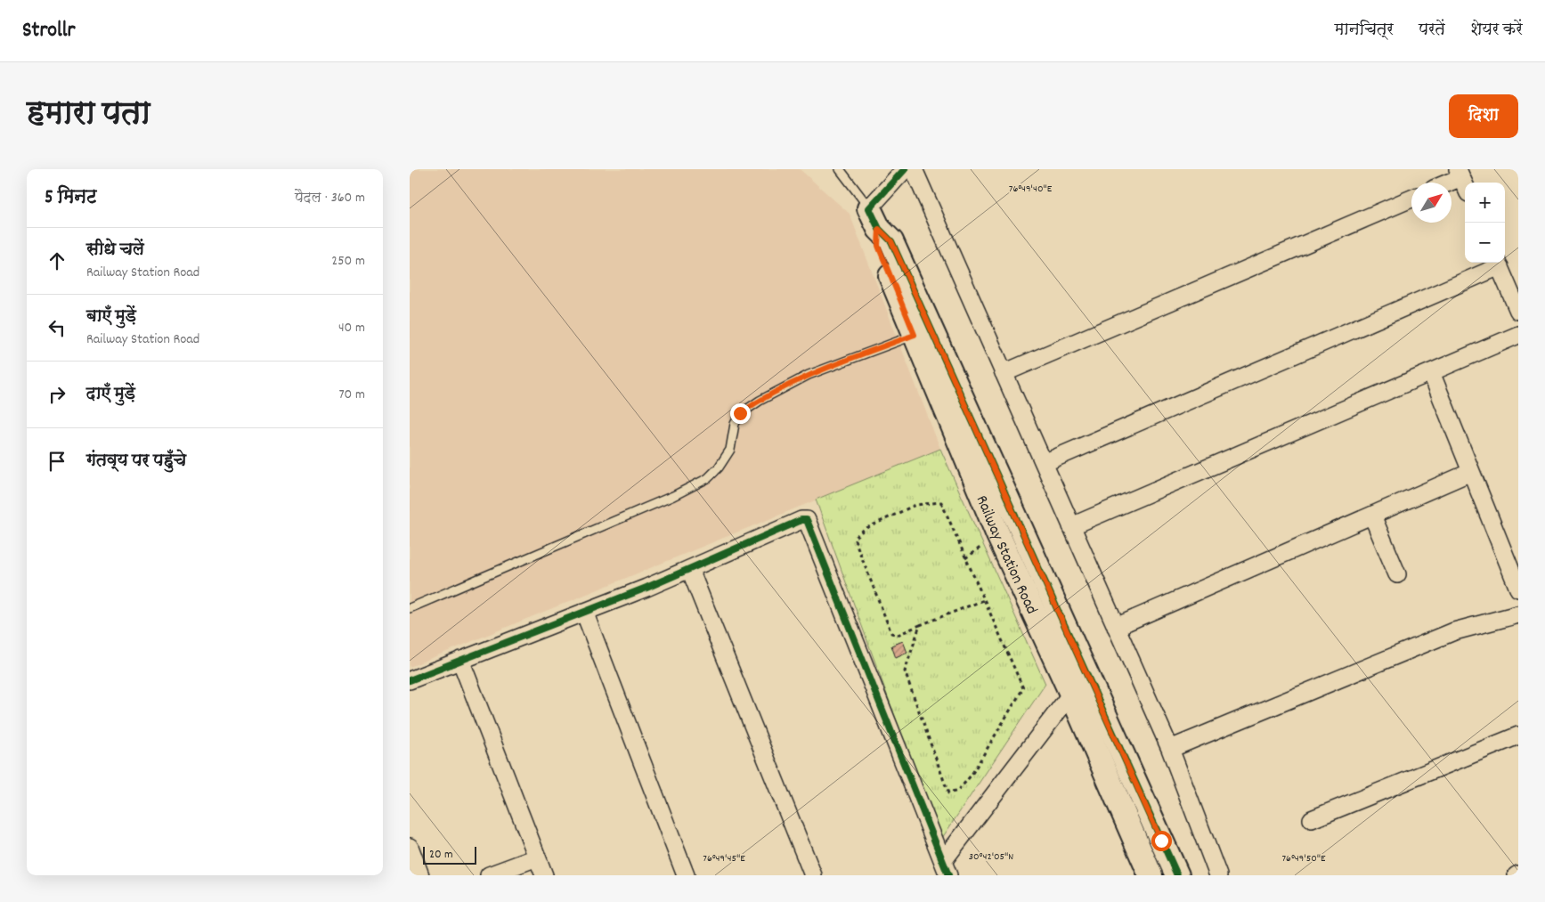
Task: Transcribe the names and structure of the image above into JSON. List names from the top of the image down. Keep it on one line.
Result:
{"streets":{"street":["Railway Station Road"]},"scale_bar":"20 m","north":"top right","page":{"header":"Strollr","nav":["मानचित्र","परतें","शेयर करें"],"title":"हमारा पता","buttons":"दिशा","heading":["5 मिनट","पैदल · 360 m"],"map_buttons":["+","−"],"list":[["सीधे चलें","Railway Station Road","250 m"],["बाएँ मुड़ें","Railway Station Road","40 m"],["दाएँ मुड़ें","70 m"],"गंतव्य पर पहुँचे"],"scale":"20 m"},"coordinates":["76°49'40\"E","30°42'05\"N","76°49'45\"E","76°49'50\"E"]}
